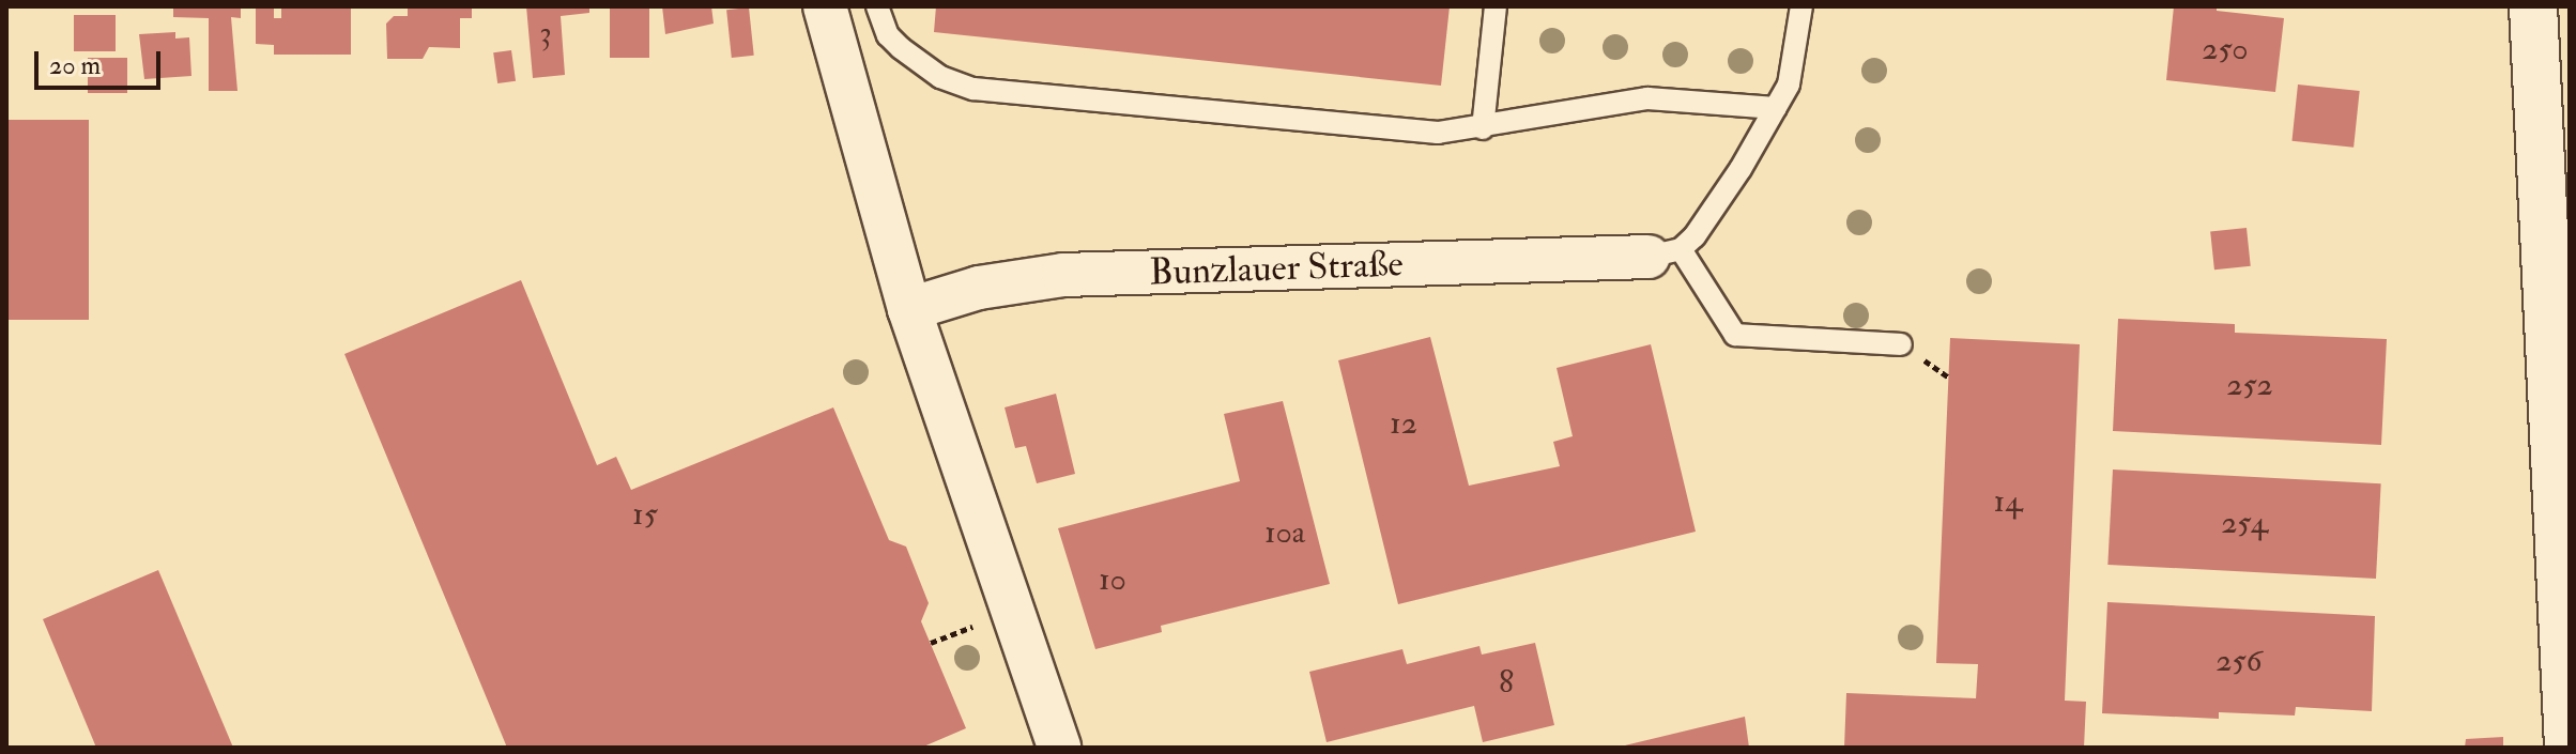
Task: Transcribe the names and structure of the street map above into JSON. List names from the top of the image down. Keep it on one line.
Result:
{"streets":{"street":["Bunzlauer Straße"]},"house_numbers":["3","250","252","12","14","15","254","10a","10","256","8"],"scale_bar":"20 m"}
